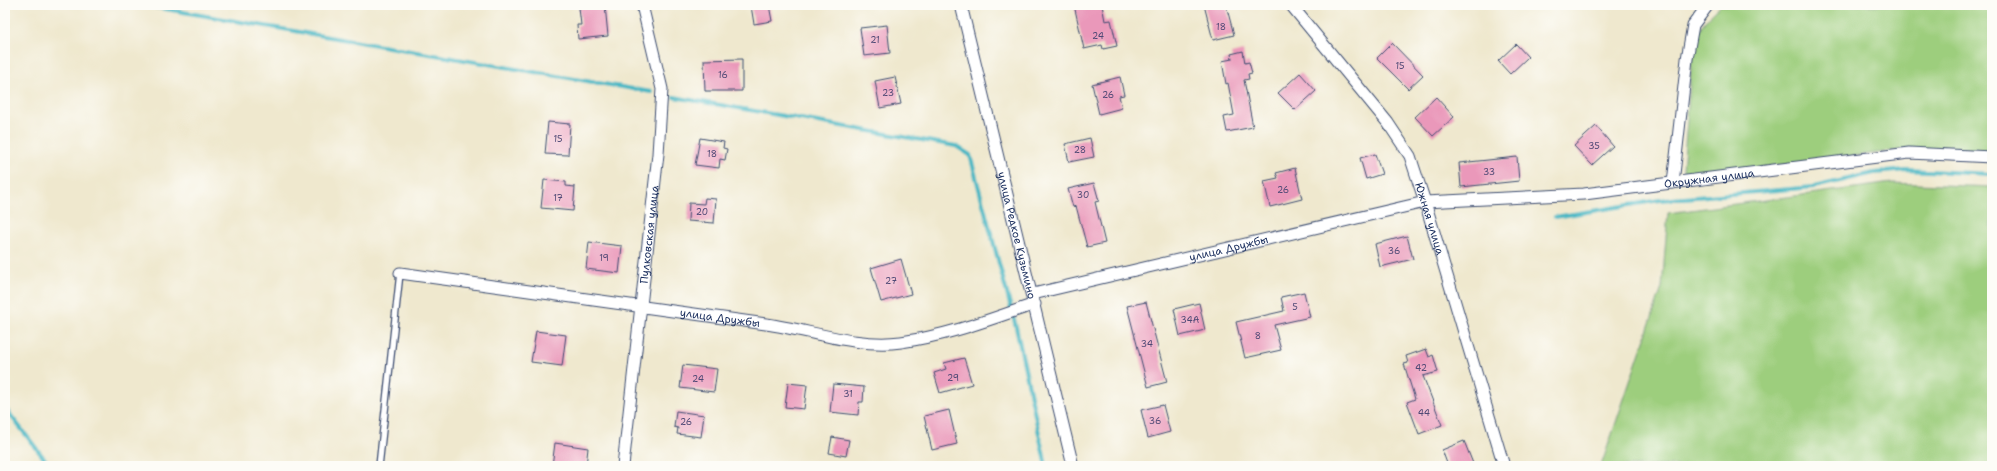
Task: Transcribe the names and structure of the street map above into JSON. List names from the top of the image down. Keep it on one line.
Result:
{"streets":{"street":["Окружная улица","Южная улица","Пулковская улица","улица Редкое Кузьмино","улица Дружбы"]},"crossings":[["Окружная улица","Южная улица"],["Окружная улица","улица Дружбы"],["Южная улица","улица Дружбы"],["Пулковская улица","улица Дружбы"],["улица Редкое Кузьмино","улица Дружбы"]],"house_numbers":["18","24","21","15","16","23","26","15","35","28","18","33","26","30","17","20","36","19","27","5","34А","8","34","42","29","24","31","44","36","26"]}
